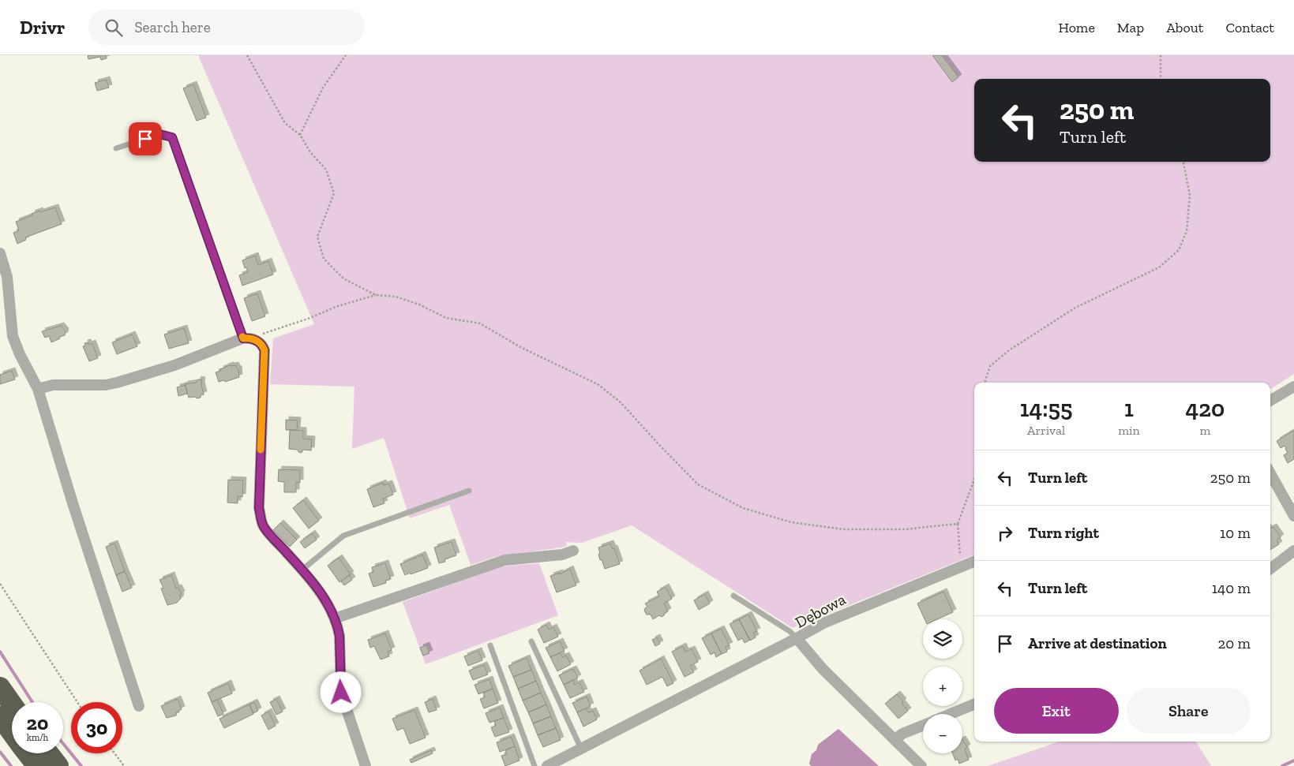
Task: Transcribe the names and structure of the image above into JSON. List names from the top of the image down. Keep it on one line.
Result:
{"streets":{"street":["Dębowa"]},"page":{"header":"Drivr","search":"Search here","nav":["Home","Map","About","Contact"],"turn":["250 m","Turn left"],"eta":["14:55","Arrival","1","min","420","m"],"list":[{"name":"Turn left","value":"250 m"},{"name":"Turn right","value":"10 m"},{"name":"Turn left","value":"140 m"},{"name":"Arrive at destination","value":"20 m"}],"map_buttons":["+","−"],"buttons":["Exit","Share"],"speed":"20 km/h","limit":"30"}}
